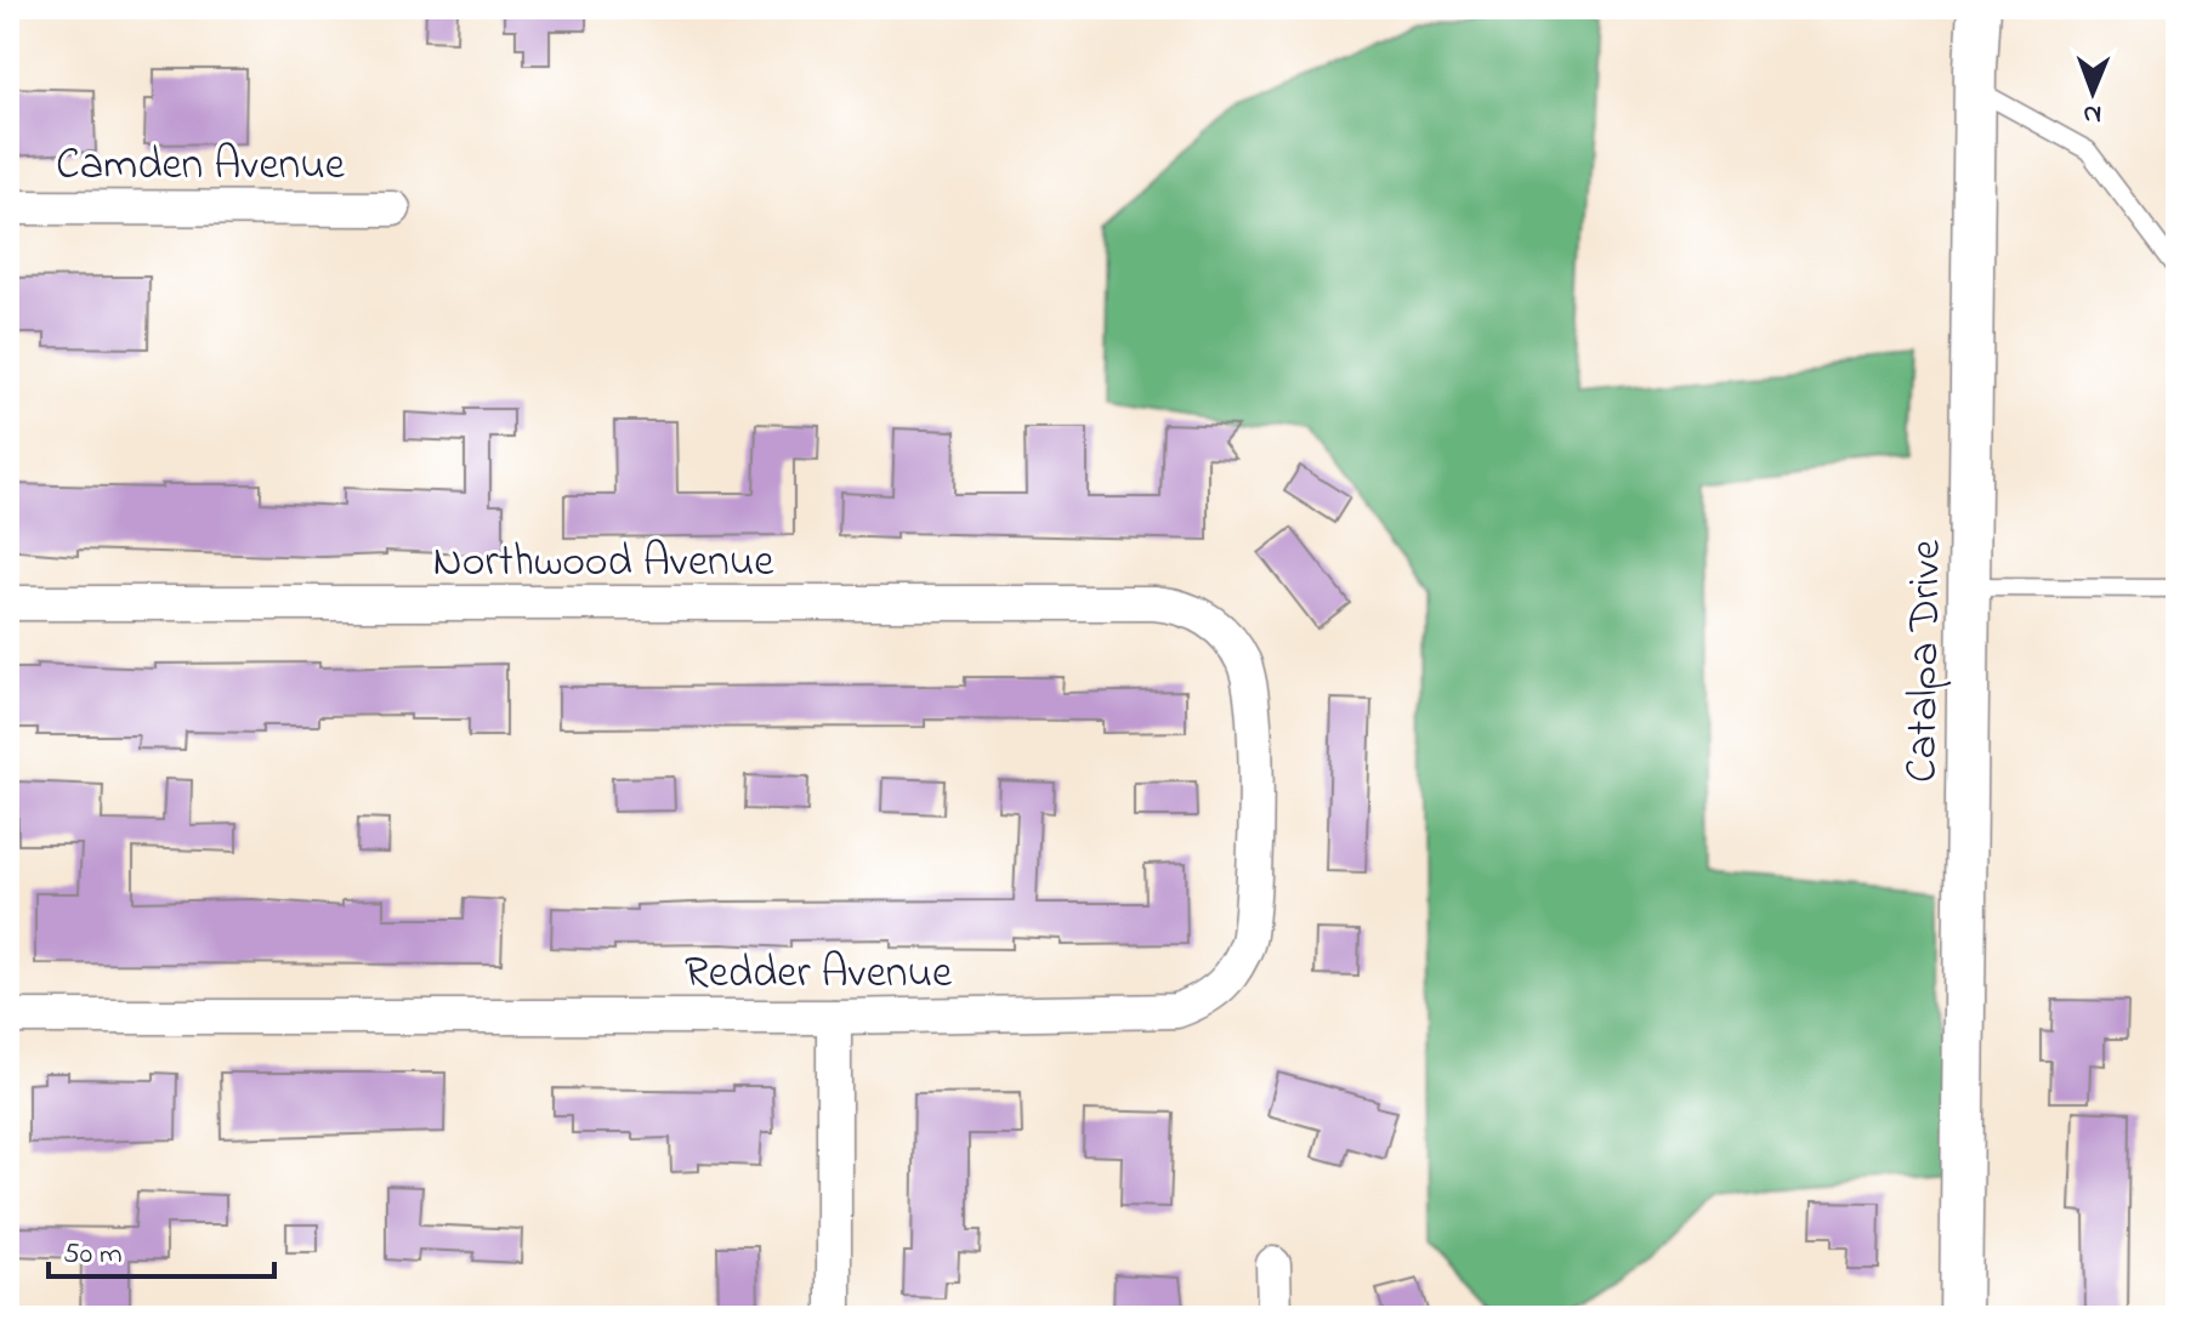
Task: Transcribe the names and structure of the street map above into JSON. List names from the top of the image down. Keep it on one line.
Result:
{"streets":{"street":["Camden Avenue","Northwood Avenue","Catalpa Drive","Redder Avenue"]},"crossings":[["Northwood Avenue","Redder Avenue"]],"scale_bar":"50 m","north":"bottom"}
